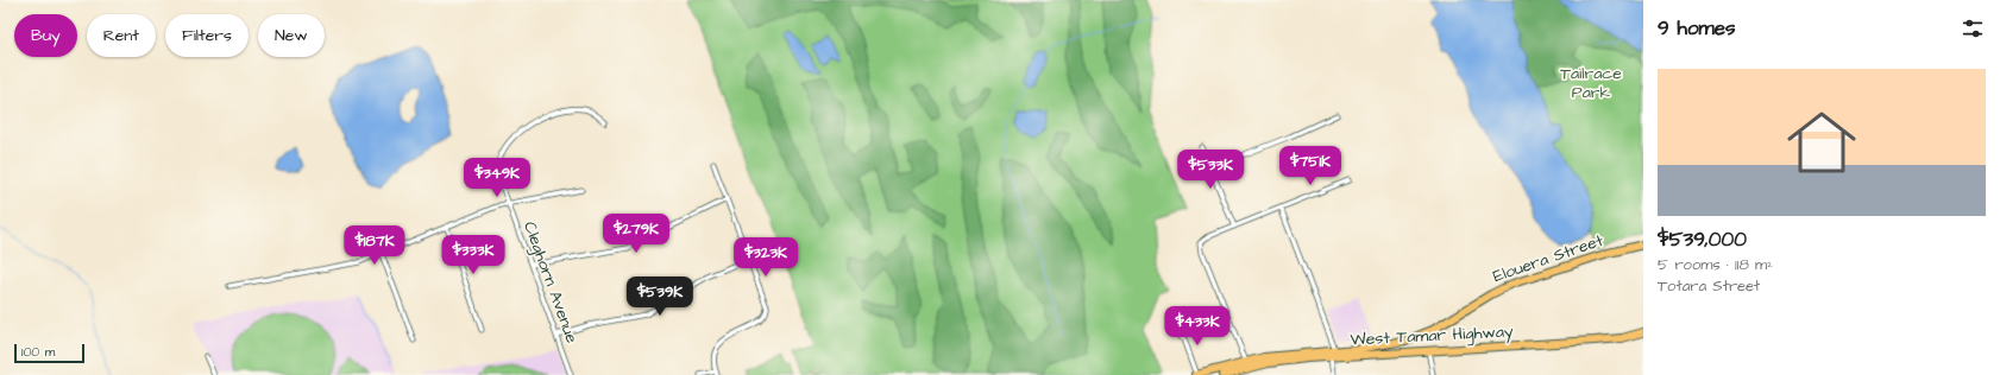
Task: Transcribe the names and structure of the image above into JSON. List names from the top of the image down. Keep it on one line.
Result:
{"streets":{"highway":["Elouera Street","West Tamar Highway"],"street":["Cleghorn Avenue"]},"crossings":[["Elouera Street","West Tamar Highway"]],"parks":["Tailrace Park"],"scale_bar":"100 m","page":{"heading":"9 homes","chip":["Buy","Rent","Filters","New"],"list":[{"name":"$539,000","note":"5 rooms · 118 m² · Totara Street"}],"price":["$751K","$533K","$349K","$279K","$187K","$333K","$323K","$539K","$433K"],"scale":"100 m"}}
